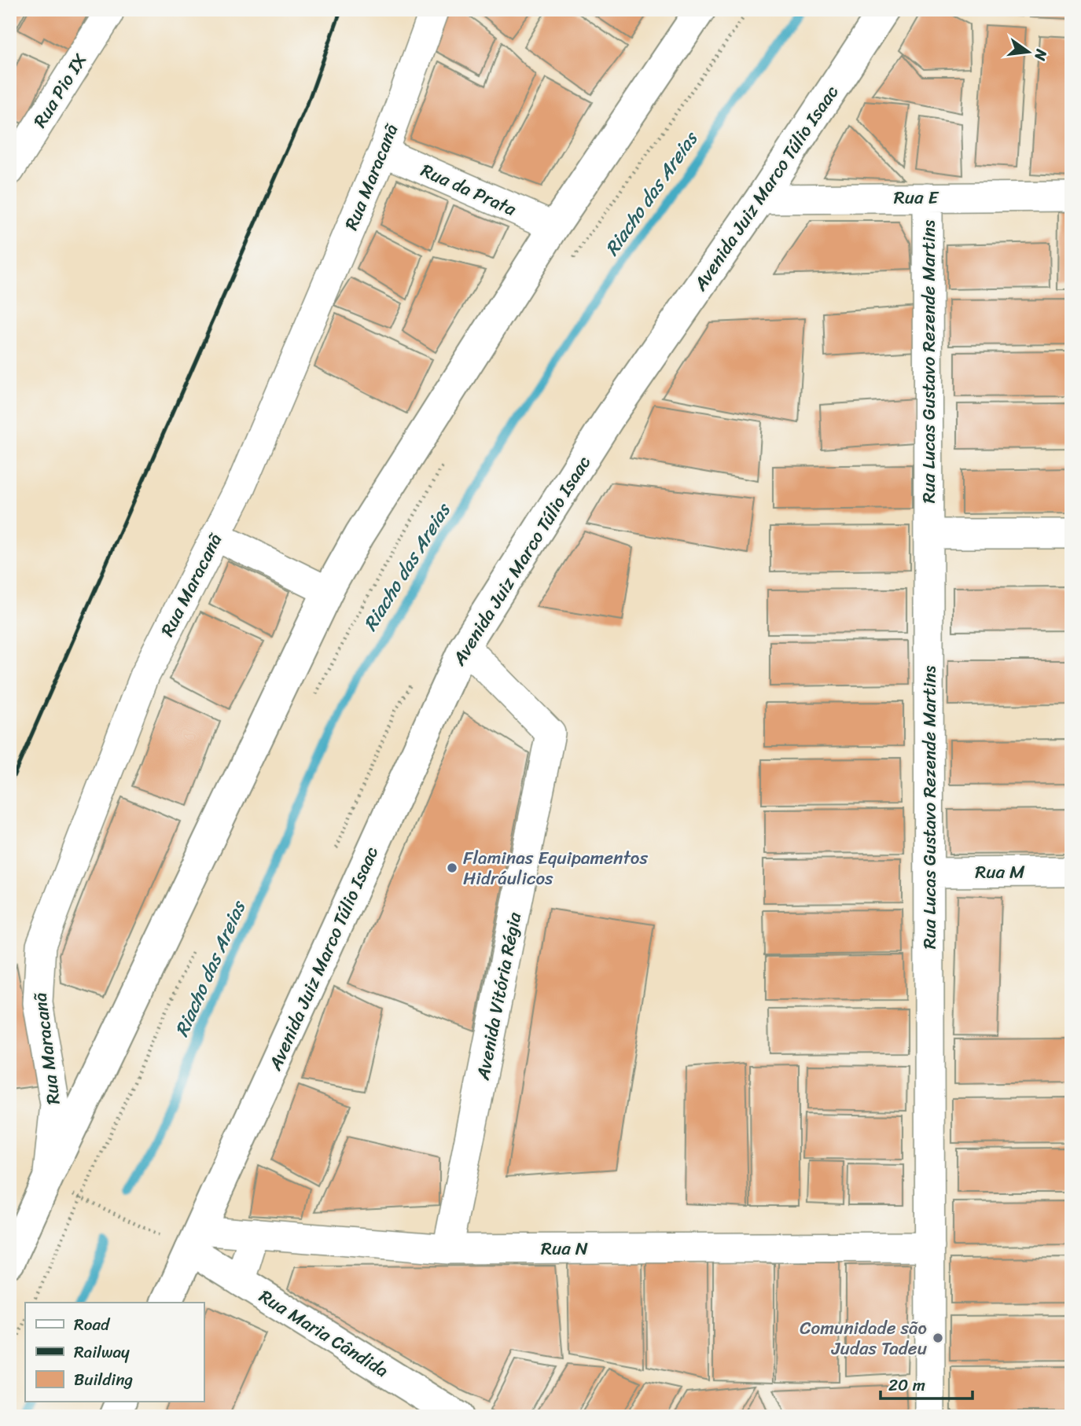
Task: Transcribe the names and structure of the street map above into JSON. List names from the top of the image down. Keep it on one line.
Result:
{"streets":{"main road":["Avenida Juiz Marco Túlio Isaac","Rua Maria Cândida"],"street":["Rua Pio IX","Rua Maracanã","Rua da Prata","Rua E","Rua Lucas Gustavo Rezende Martins","Rua M","Avenida Vitória Régia","Rua N"]},"crossings":[["Rua Maracanã","Rua da Prata"],["Avenida Juiz Marco Túlio Isaac","Rua E"],["Avenida Juiz Marco Túlio Isaac","Avenida Vitória Régia"],["Avenida Juiz Marco Túlio Isaac","Rua N"],["Avenida Juiz Marco Túlio Isaac","Rua Maria Cândida"],["Rua E","Rua Lucas Gustavo Rezende Martins"],["Rua Lucas Gustavo Rezende Martins","Rua M"],["Rua Lucas Gustavo Rezende Martins","Rua N"],["Avenida Vitória Régia","Rua N"],["Rua N","Rua Maria Cândida"]],"water":["Riacho das Areias"],"places":["Flaminas Equipamentos Hidráulicos","Comunidade são Judas Tadeu"],"legend":["Road","Railway","Building"],"scale_bar":"20 m","north":"right"}
